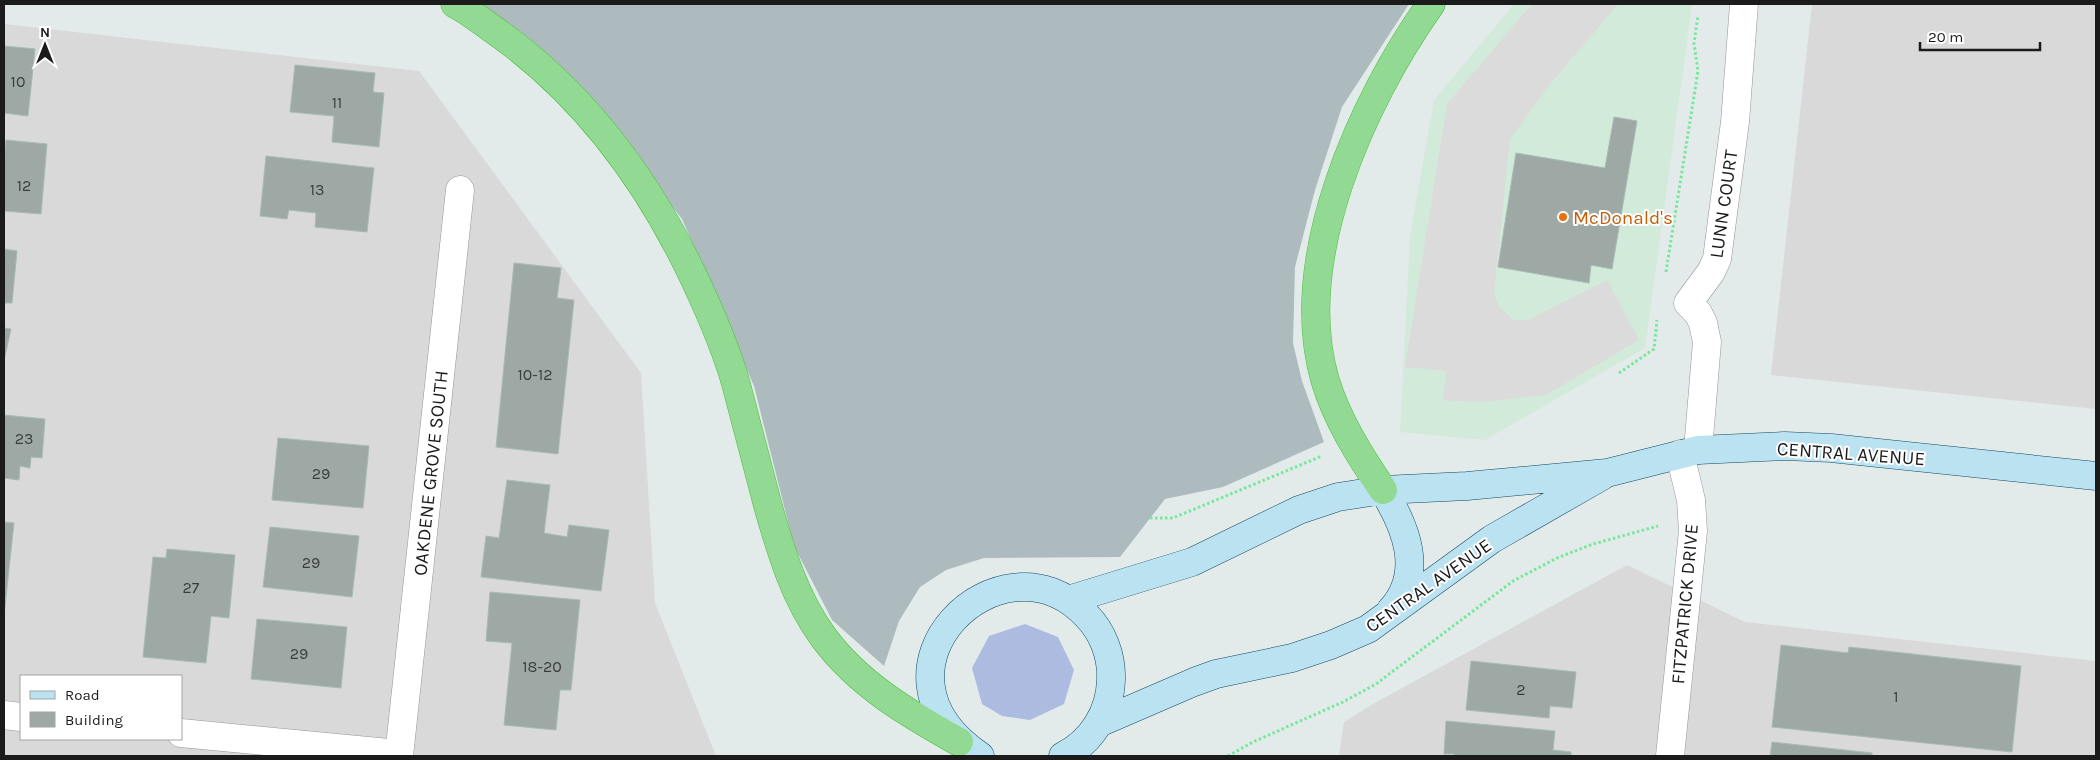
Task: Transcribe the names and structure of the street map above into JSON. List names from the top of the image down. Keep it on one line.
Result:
{"streets":{"main road":["CENTRAL AVENUE"],"street":["LUNN COURT","OAKDENE GROVE SOUTH","FITZPATRICK DRIVE"]},"crossings":[["LUNN COURT","CENTRAL AVENUE"],["LUNN COURT","FITZPATRICK DRIVE"],["CENTRAL AVENUE","FITZPATRICK DRIVE"]],"places":["McDonald's"],"house_numbers":["10","11","12","13","10-12","23","29","29","27","29","18-20","2","1"],"legend":["Road","Building"],"scale_bar":"20 m","north":"top"}
